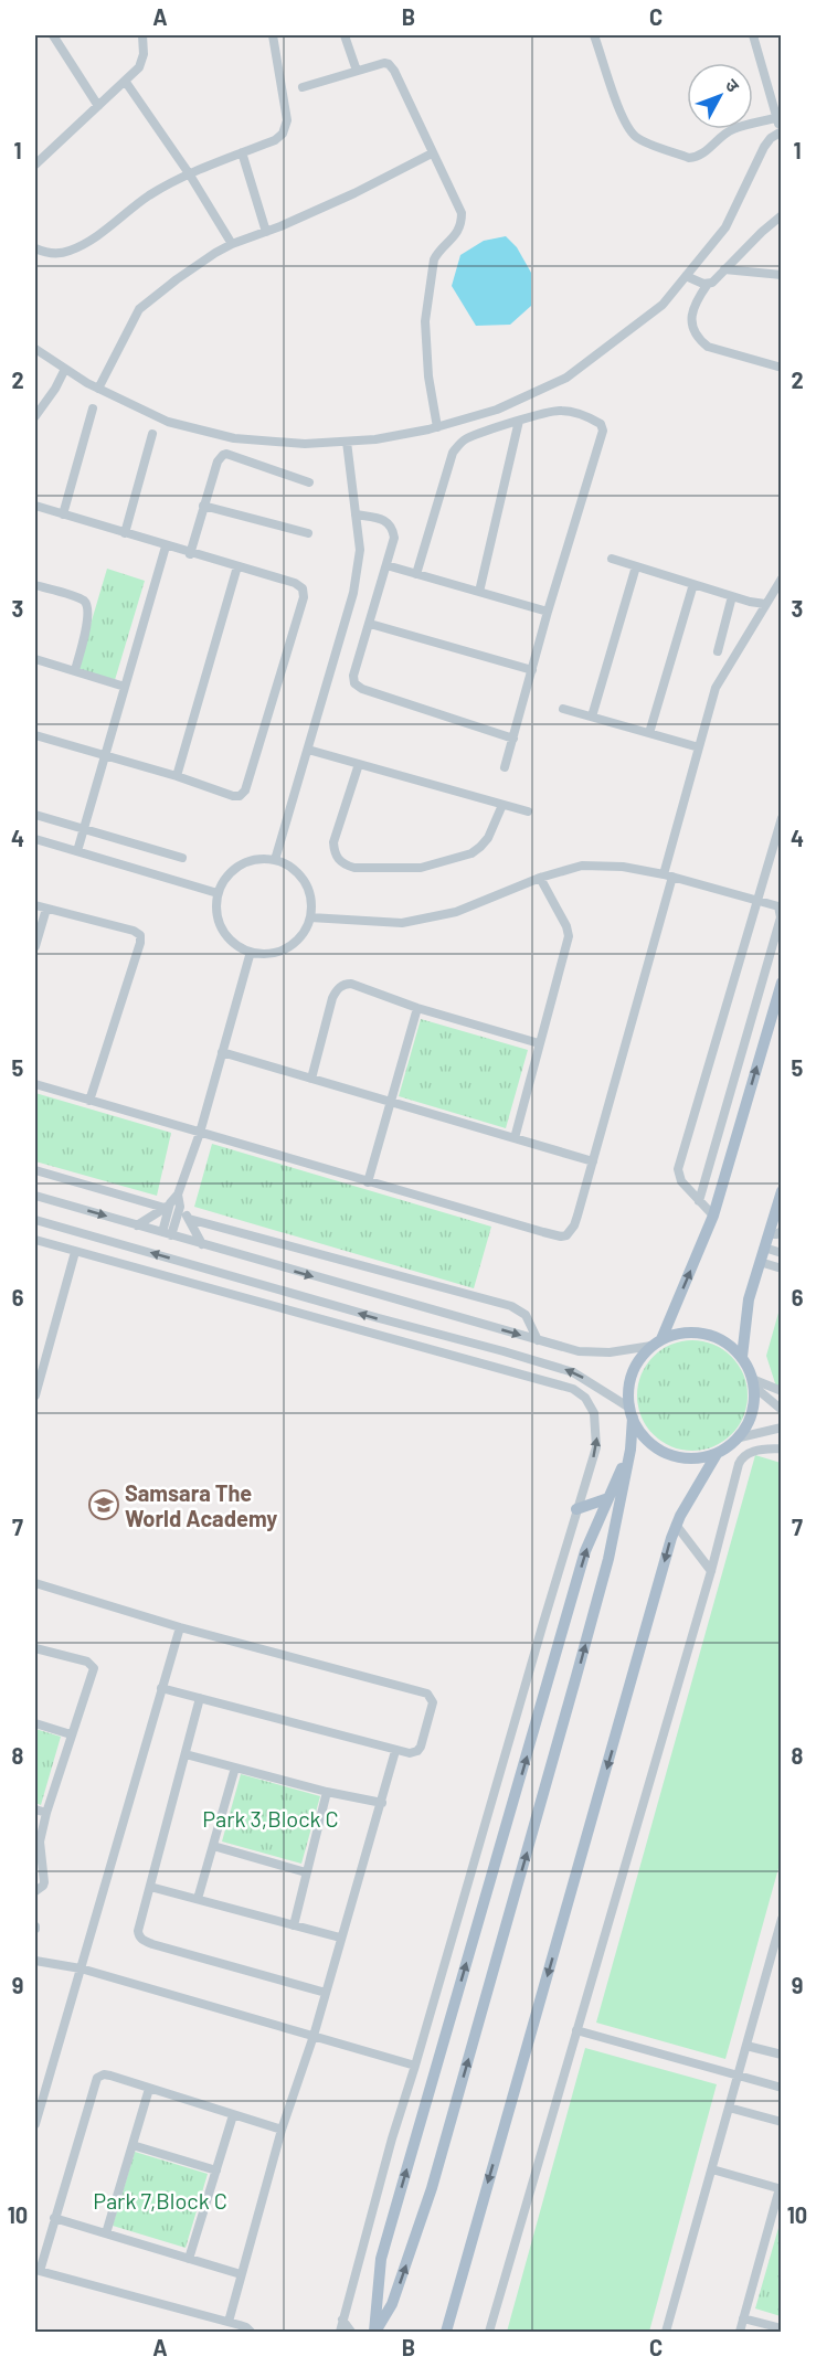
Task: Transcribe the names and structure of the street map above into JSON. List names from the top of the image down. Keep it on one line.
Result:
{"parks":["Park 3,Block C","Park 7,Block C"],"places":{"school or university":["Samsara The World Academy"]},"north":"top right","grid":{"columns":["A","B","C"],"rows":["1","2","3","4","5","6","7","8","9","10"]}}
